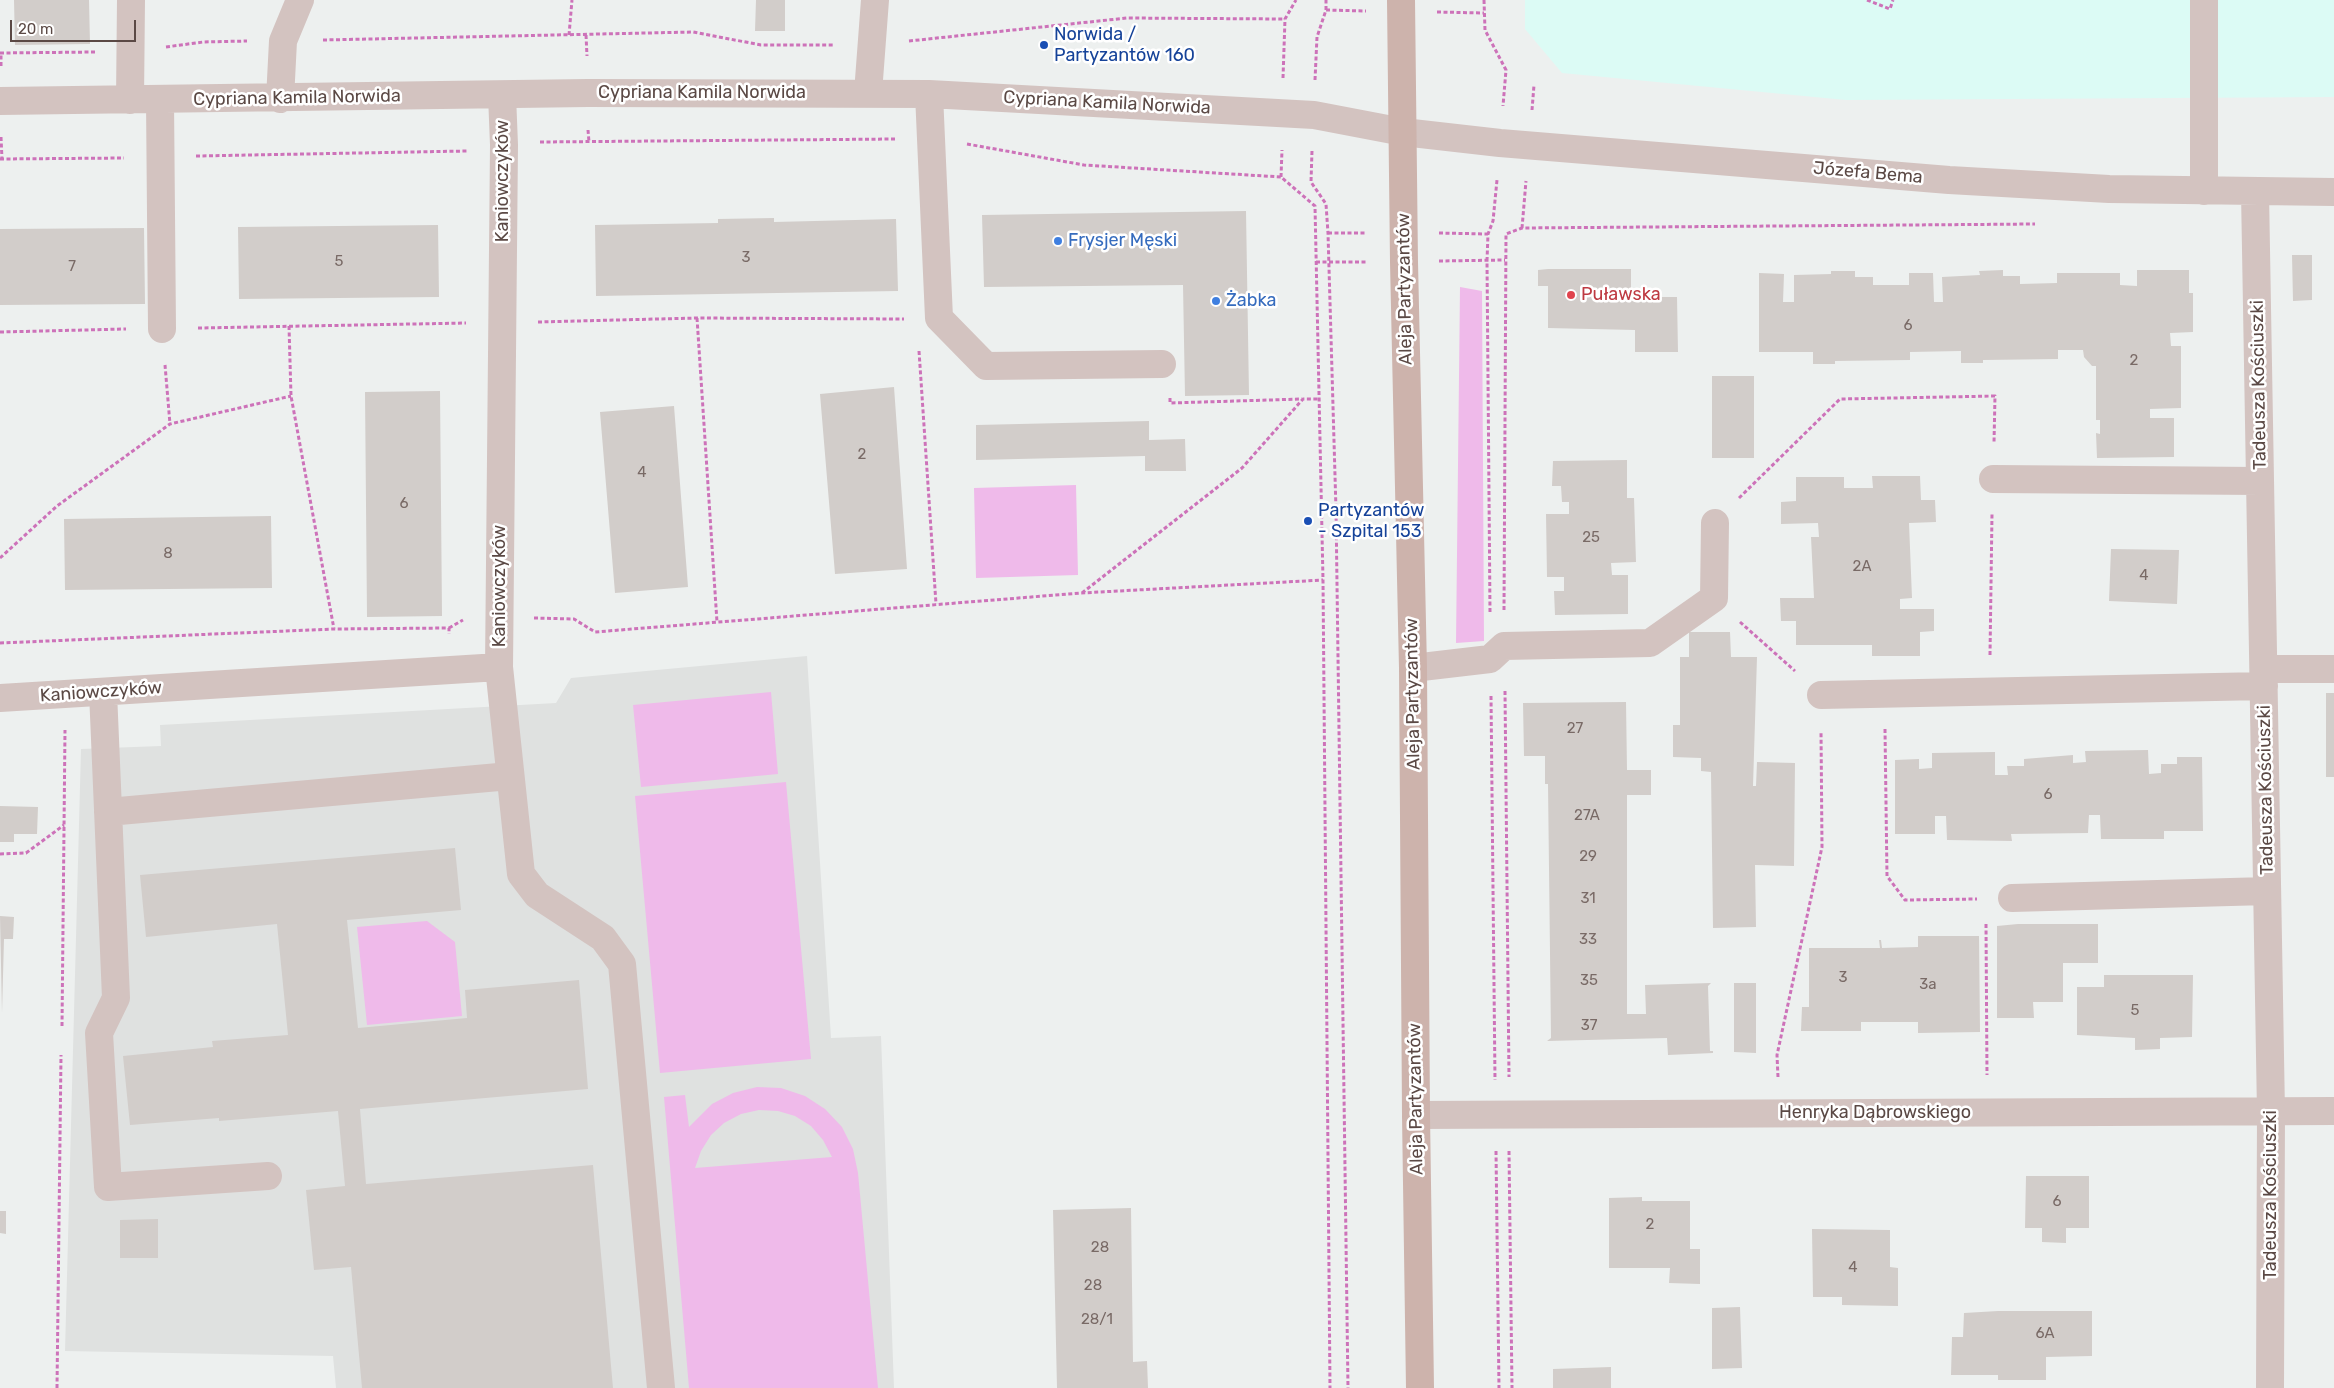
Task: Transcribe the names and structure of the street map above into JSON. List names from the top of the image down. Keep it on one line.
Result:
{"streets":{"main road":["Aleja Partyzantów"],"street":["Cypriana Kamila Norwida","Józefa Bema","Kaniowczyków","Tadeusza Kościuszki","Henryka Dąbrowskiego"]},"crossings":[["Cypriana Kamila Norwida","Józefa Bema"],["Cypriana Kamila Norwida","Kaniowczyków"],["Cypriana Kamila Norwida","Aleja Partyzantów"],["Józefa Bema","Aleja Partyzantów"],["Józefa Bema","Tadeusza Kościuszki"],["Aleja Partyzantów","Henryka Dąbrowskiego"],["Tadeusza Kościuszki","Henryka Dąbrowskiego"]],"places":["Norwida / Partyzantów 160","Frysjer Męski","Puławska","Żabka","Partyzantów - Szpital 153"],"house_numbers":["3","5","7","6","2","2","4","6","25","8","2A","4","27","6","27A","29","31","33","3","35","3a","5","37","6","2","28","4","28","28/1","6A"],"scale_bar":"20 m"}
